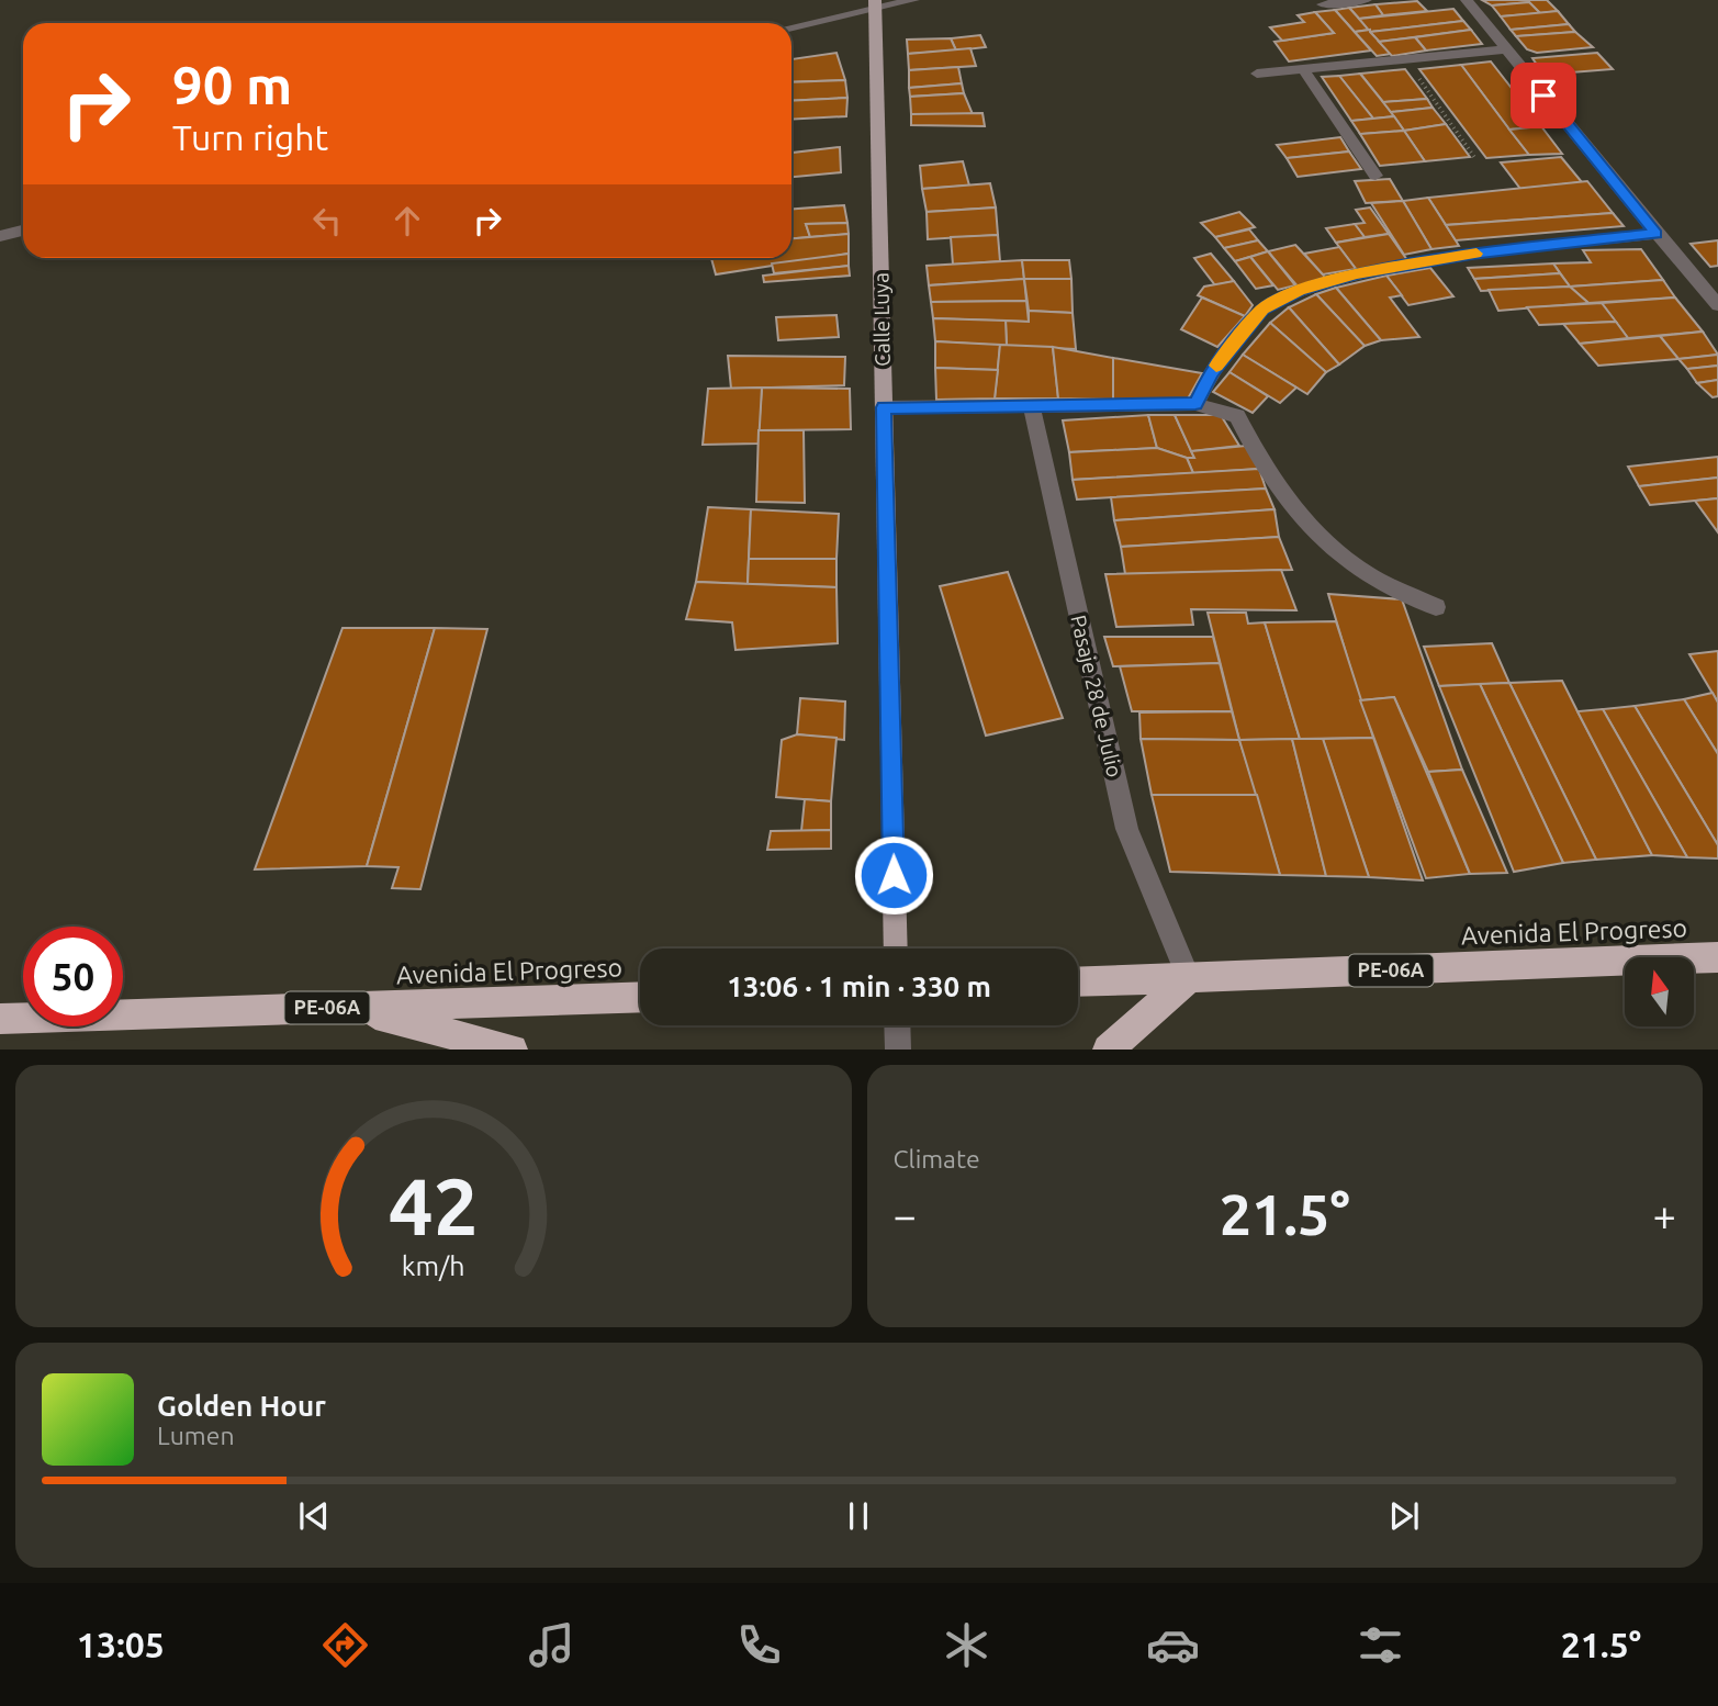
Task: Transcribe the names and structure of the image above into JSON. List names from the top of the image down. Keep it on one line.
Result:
{"streets":{"highway":["Avenida El Progreso","PE-06A"],"main road":["Calle Luya"],"street":["Pasaje 28 de Julio"]},"crossings":[["Pasaje 28 de Julio","Avenida El Progreso"]],"north":"top","page":{"turn":["90 m","Turn right"],"limit":"50","trip":"13:06 · 1 min · 330 m","tile":"Climate","heat":["−","21.5°","+"],"song":["Golden Hour","Lumen"],"tabs":["13:05","21.5°"],"gauge":["42","km/h"]}}
